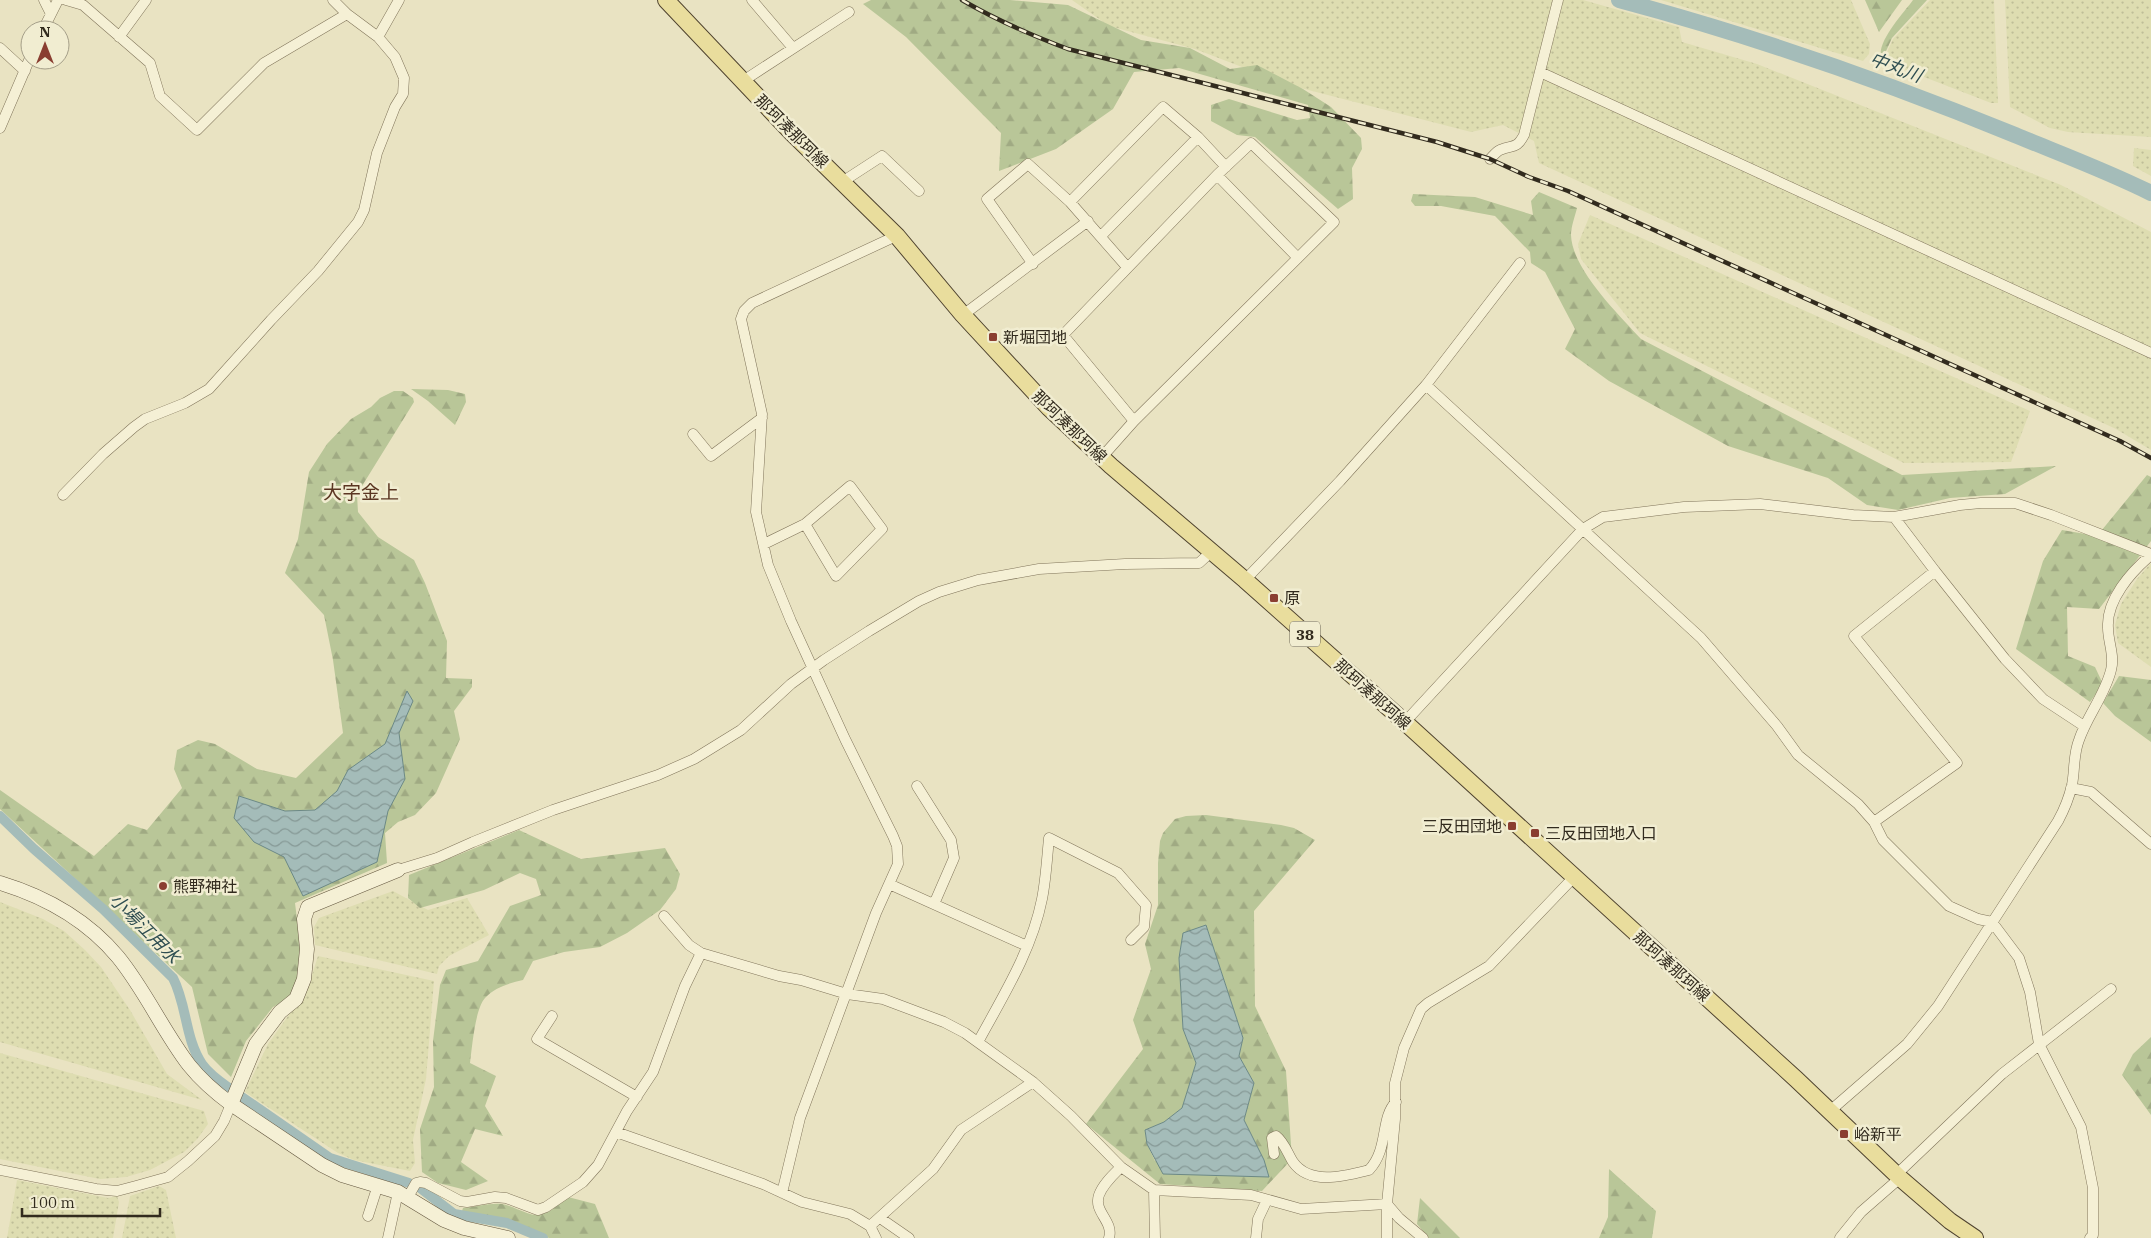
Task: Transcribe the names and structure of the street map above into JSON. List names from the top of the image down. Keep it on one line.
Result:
{"streets":{"main road":["那珂湊那珂線","38"]},"districts":["大字金上"],"water":["中丸川","小場江用水"],"places":{"transit":["新堀団地","原","三反田団地","三反田団地入口","峪新平"],"other":["熊野神社"]},"scale_bar":"100 m","north":"top"}
